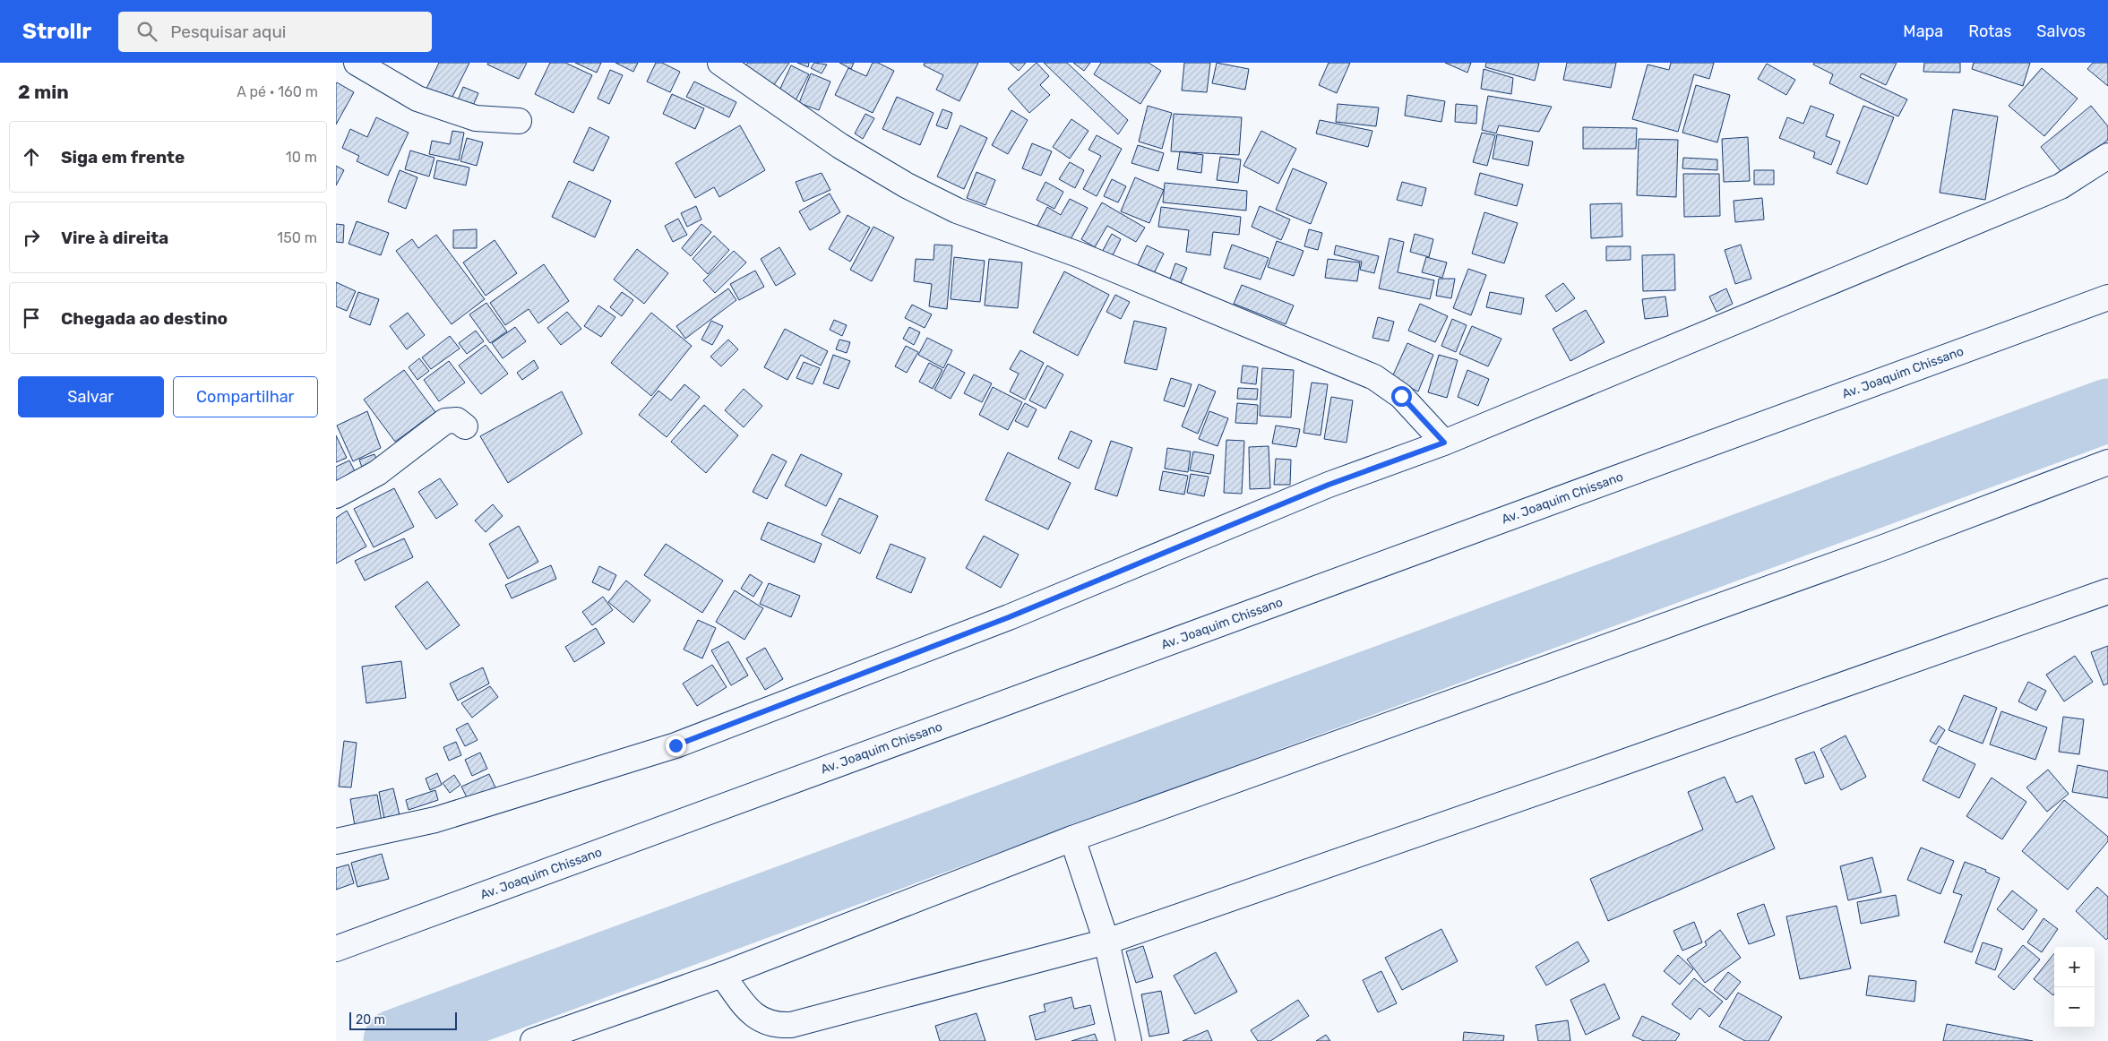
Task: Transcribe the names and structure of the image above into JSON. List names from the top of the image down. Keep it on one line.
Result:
{"streets":{"street":["Av. Joaquim Chissano"]},"scale_bar":"20 m","page":{"header":"Strollr","search":"Pesquisar aqui","nav":["Mapa","Rotas","Salvos"],"heading":["2 min","A pé · 160 m"],"list":[["Siga em frente","10 m"],["Vire à direita","150 m"],"Chegada ao destino"],"buttons":["Salvar","Compartilhar"],"map_buttons":["+","−"],"scale":"20 m"}}
